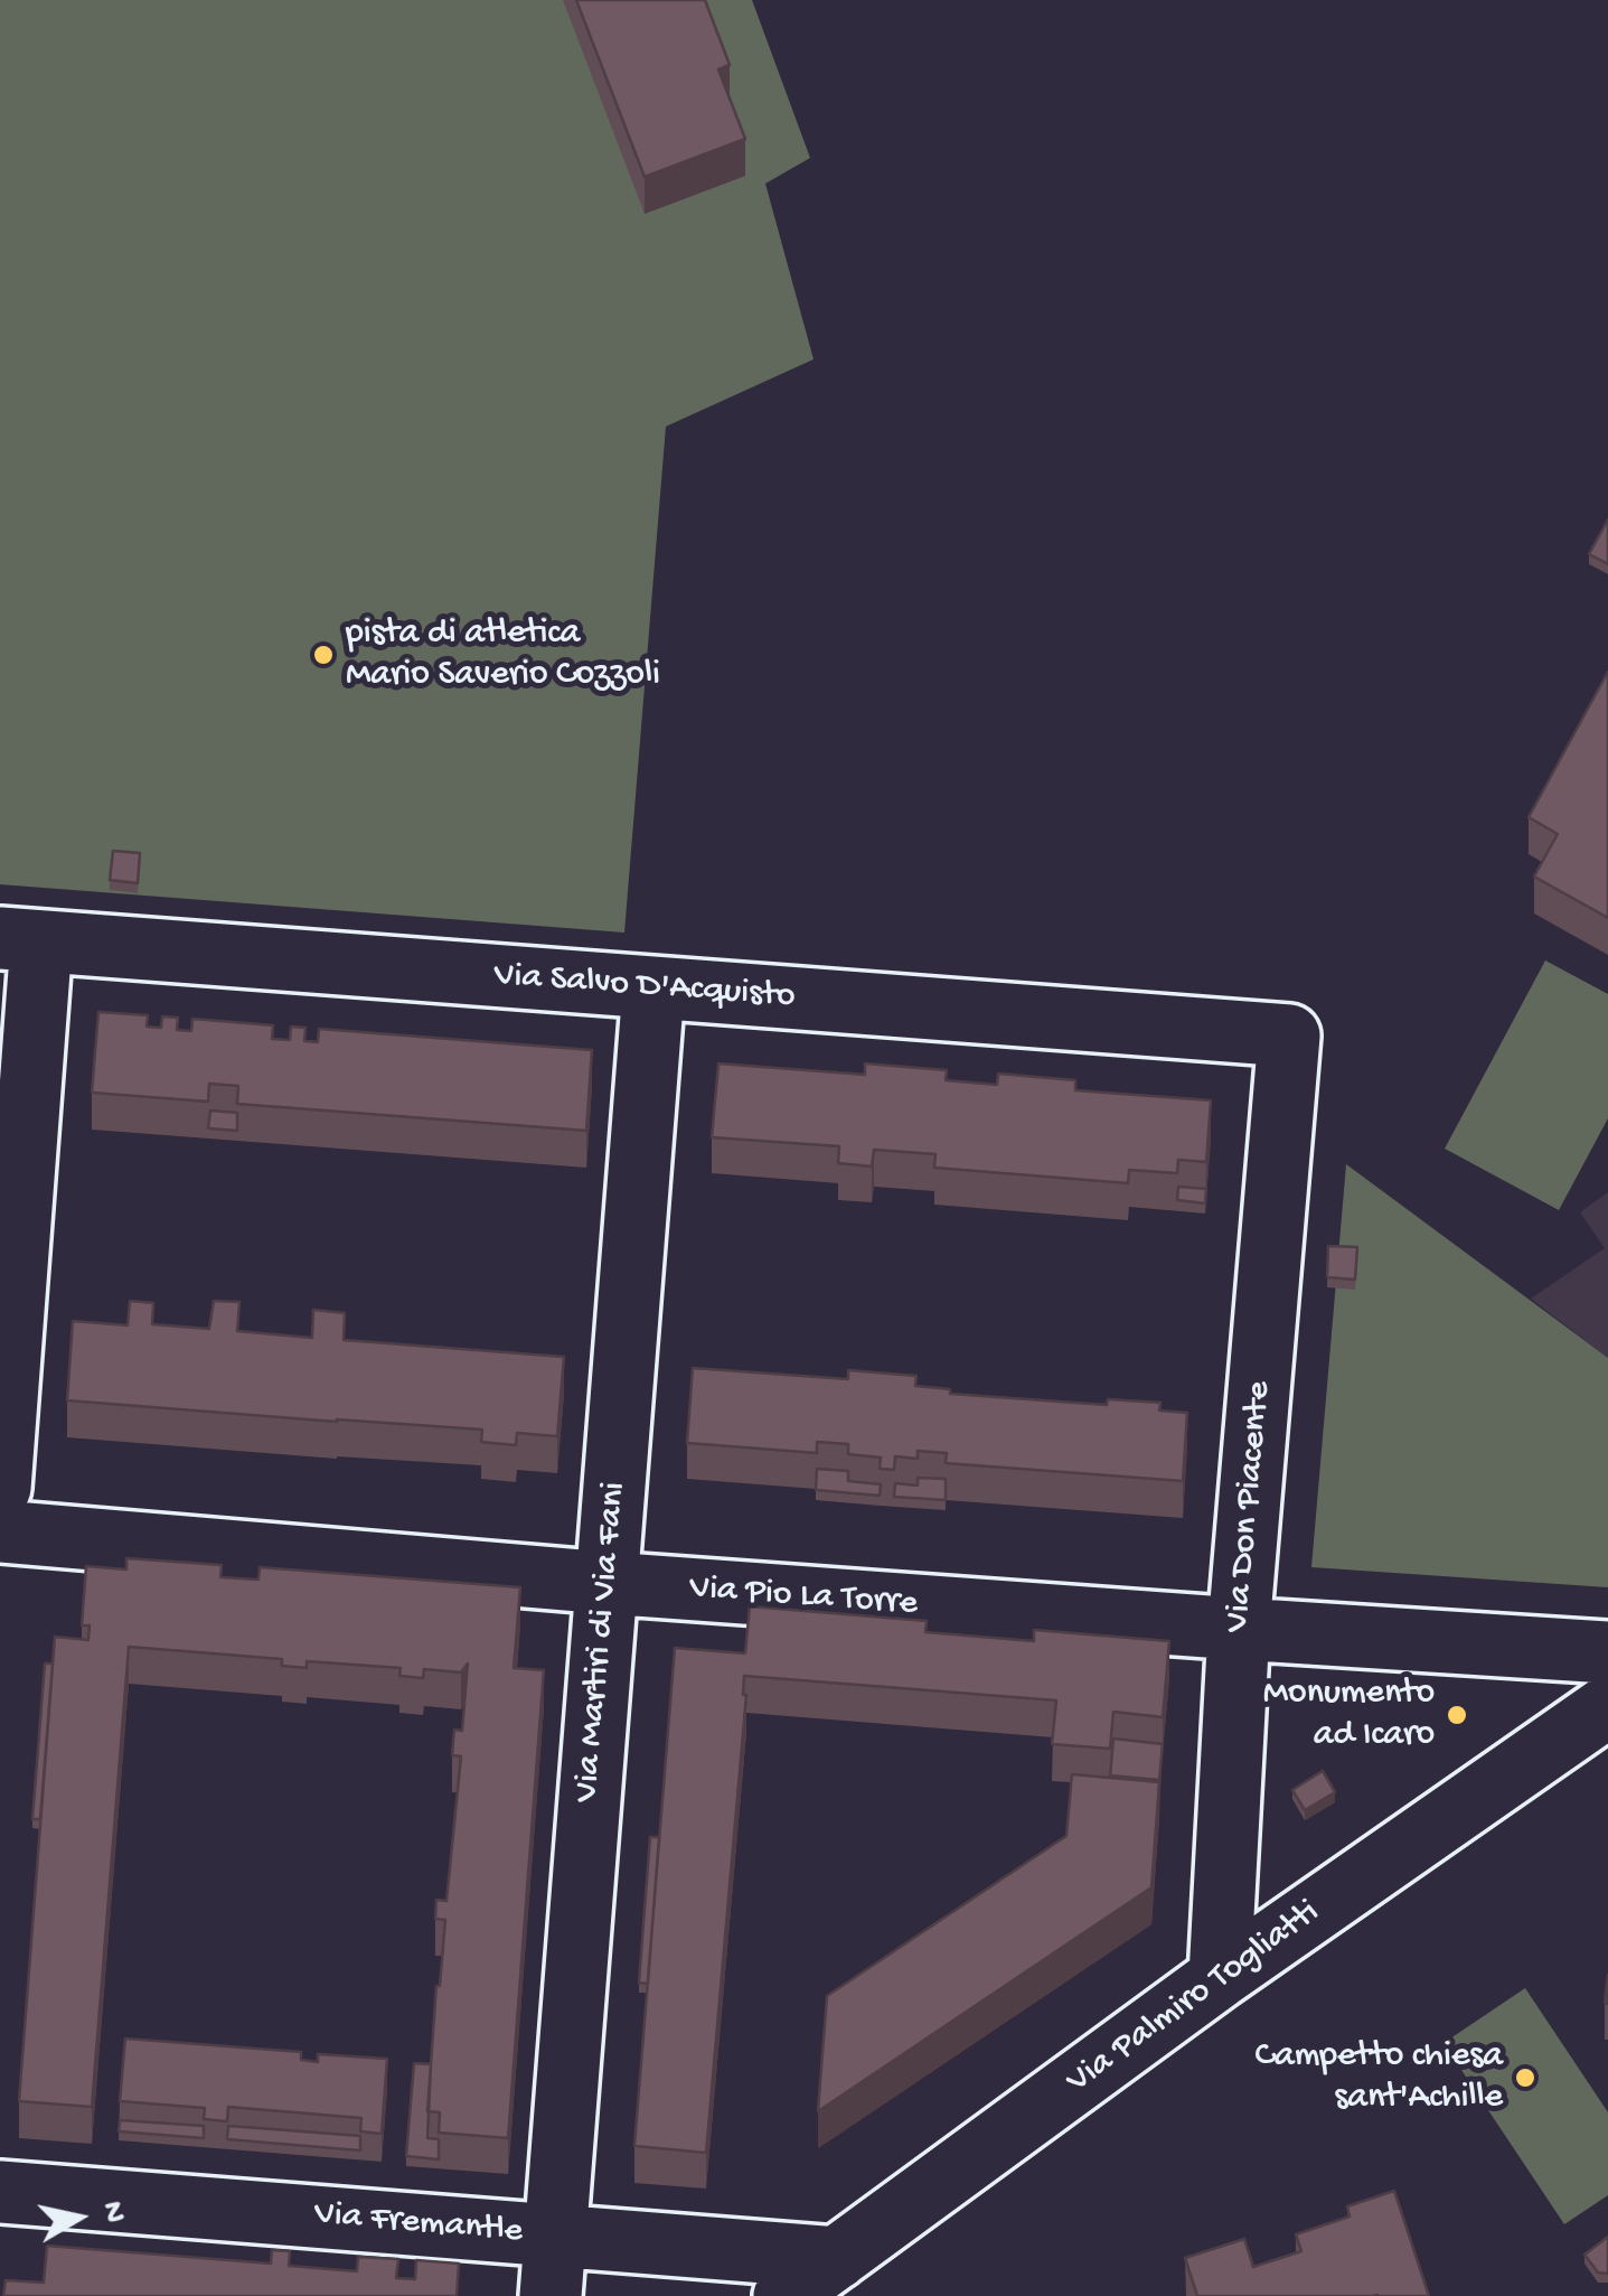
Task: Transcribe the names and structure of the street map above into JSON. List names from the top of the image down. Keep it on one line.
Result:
{"streets":{"street":["Via Salvo D'Acquisto","Via Don Piacente","Via Pio La Torre","Via Martiri di Via Fani","Via Palmiro Togliatti","Via Fremantle"]},"crossings":[["Via Salvo D'Acquisto","Via Don Piacente"],["Via Salvo D'Acquisto","Via Martiri di Via Fani"],["Via Don Piacente","Via Pio La Torre"],["Via Don Piacente","Via Palmiro Togliatti"],["Via Pio La Torre","Via Martiri di Via Fani"],["Via Martiri di Via Fani","Via Fremantle"],["Via Palmiro Togliatti","Via Fremantle"]],"places":["pista di atletica Mario Saverio Cozzoli","Monumento ad Icaro","Campetto chiesa sant'Achille"],"north":"right"}
